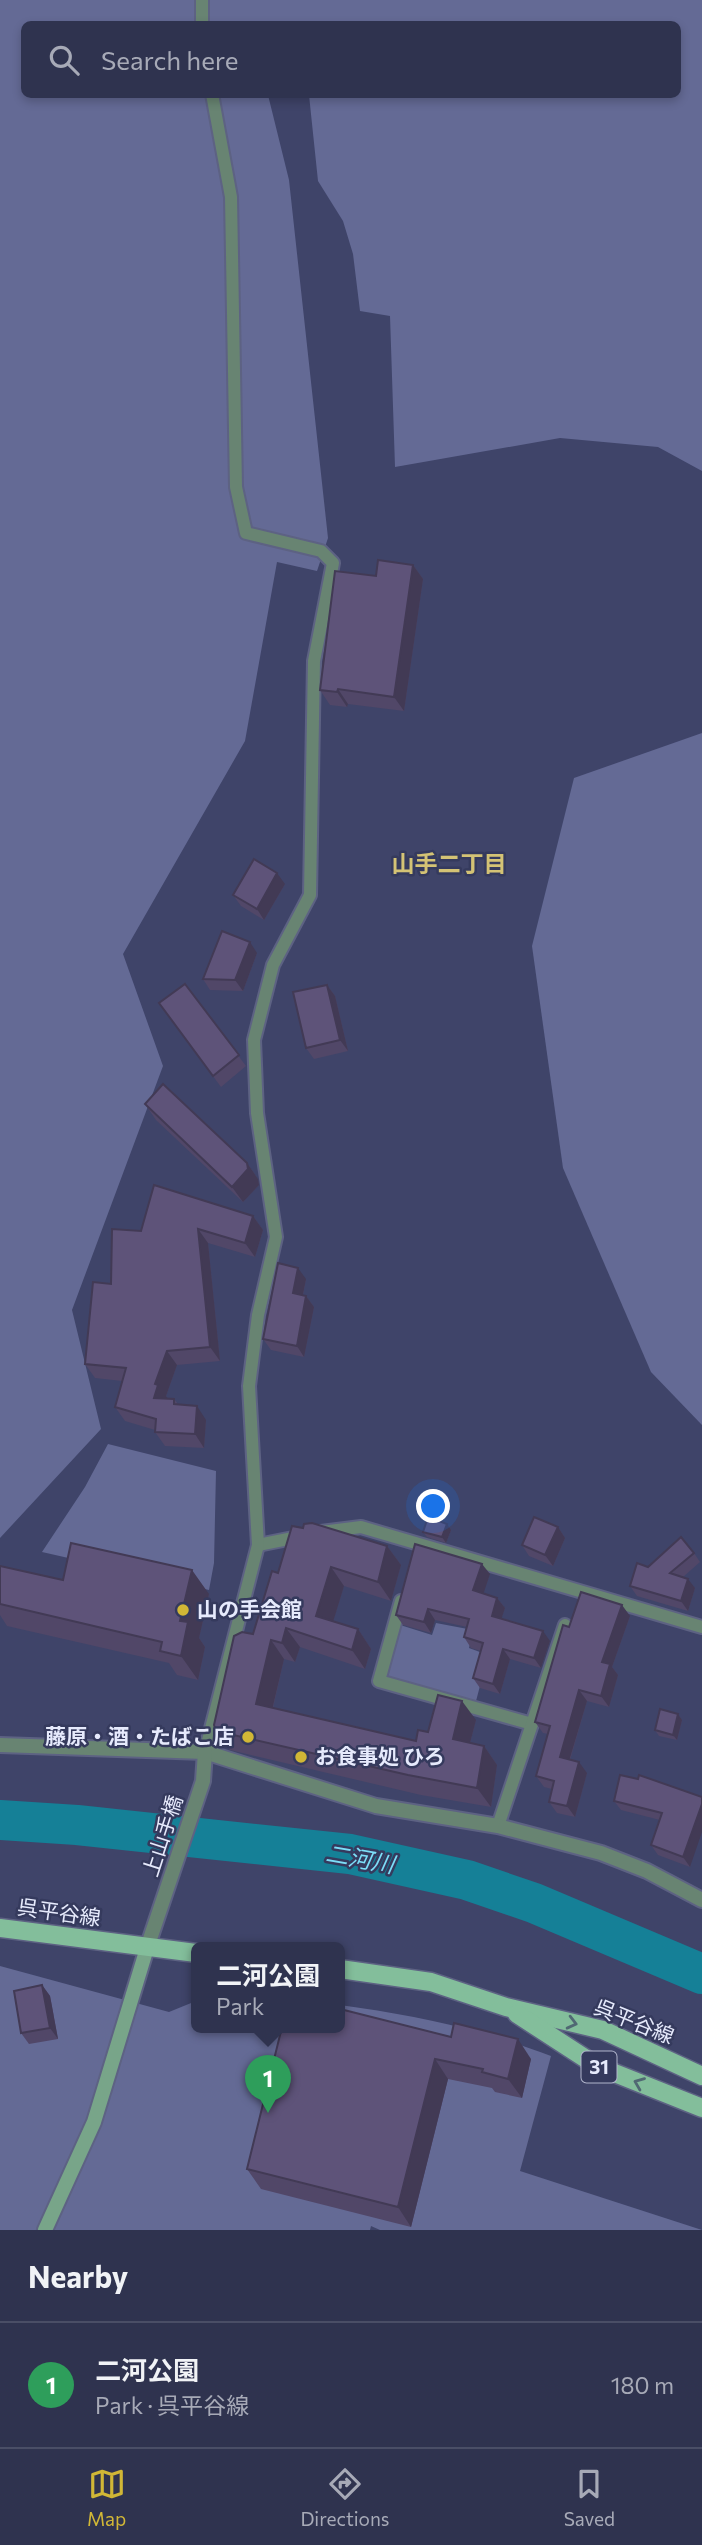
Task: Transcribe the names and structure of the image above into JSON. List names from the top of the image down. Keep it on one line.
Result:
{"streets":{"main road":["呉平谷線","31"],"street":["上山手橋"]},"crossings":[["上山手橋","呉平谷線"]],"districts":["山手二丁目"],"water":["二河川"],"places":["山の手会館","藤原・酒・たばこ店","お食事処 ひろ"],"page":{"search":"Search here","popup":["二河公園","Park"],"pins":"1","heading":"Nearby","list":[{"mark":"1","name":"二河公園","note":"Park · 呉平谷線","value":"180 m"}],"nav":["Map","Directions","Saved"]}}
